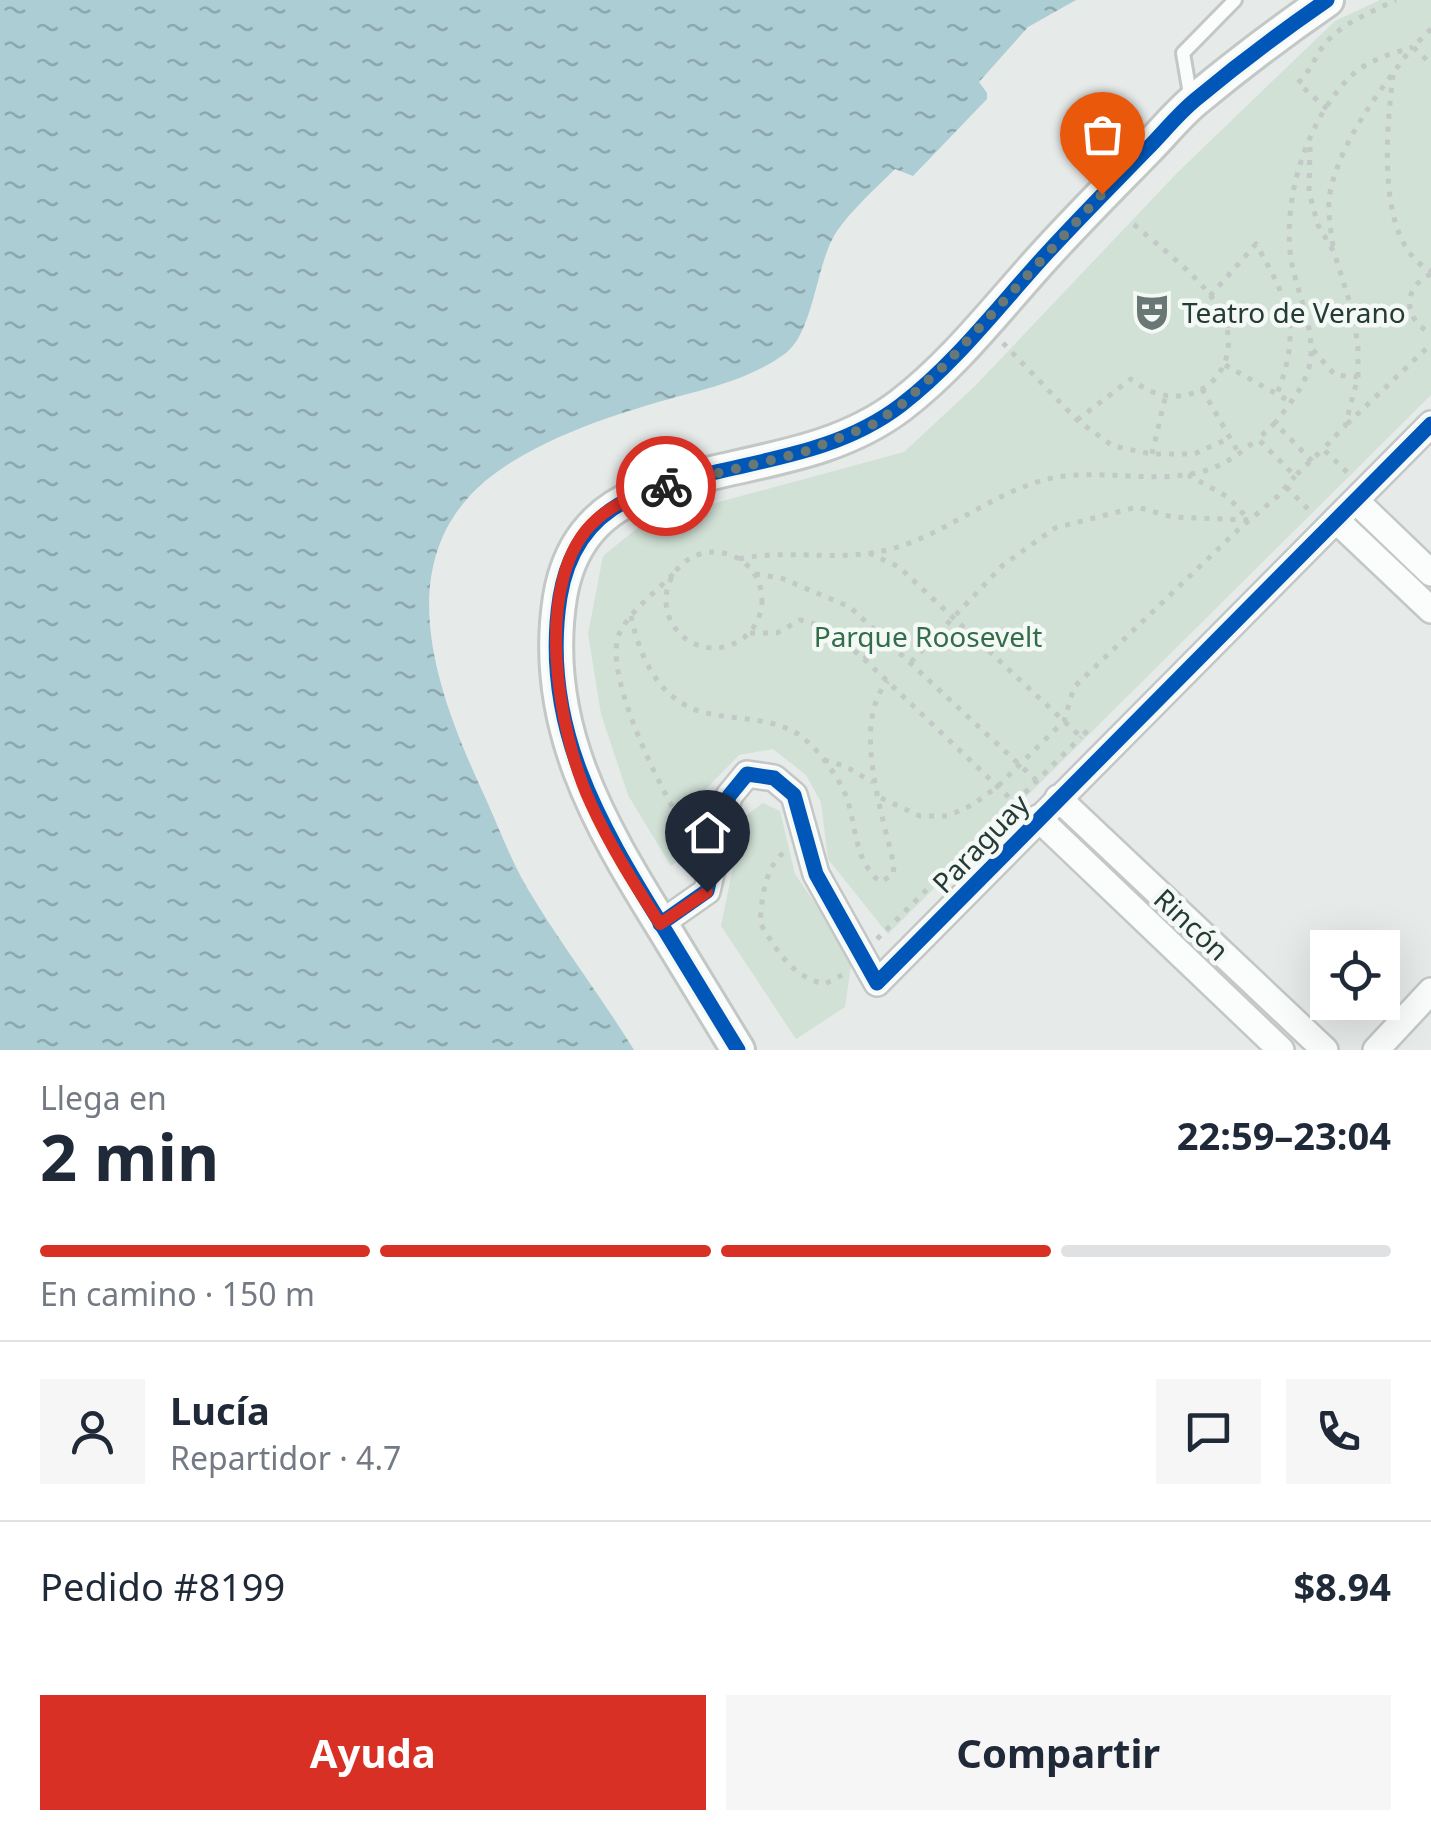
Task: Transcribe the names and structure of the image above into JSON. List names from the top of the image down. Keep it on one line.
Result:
{"streets":{"street":["Paraguay","Rincón"]},"crossings":[["Paraguay","Rincón"]],"parks":["Parque Roosevelt"],"places":{"theatre":["Teatro de Verano"]},"page":{"heading":["2 min","Llega en","22:59–23:04"],"panel":["Lucía","Repartidor · 4.7","Pedido #8199","$8.94"],"bar":"En camino · 150 m","buttons":["Ayuda","Compartir"]}}
